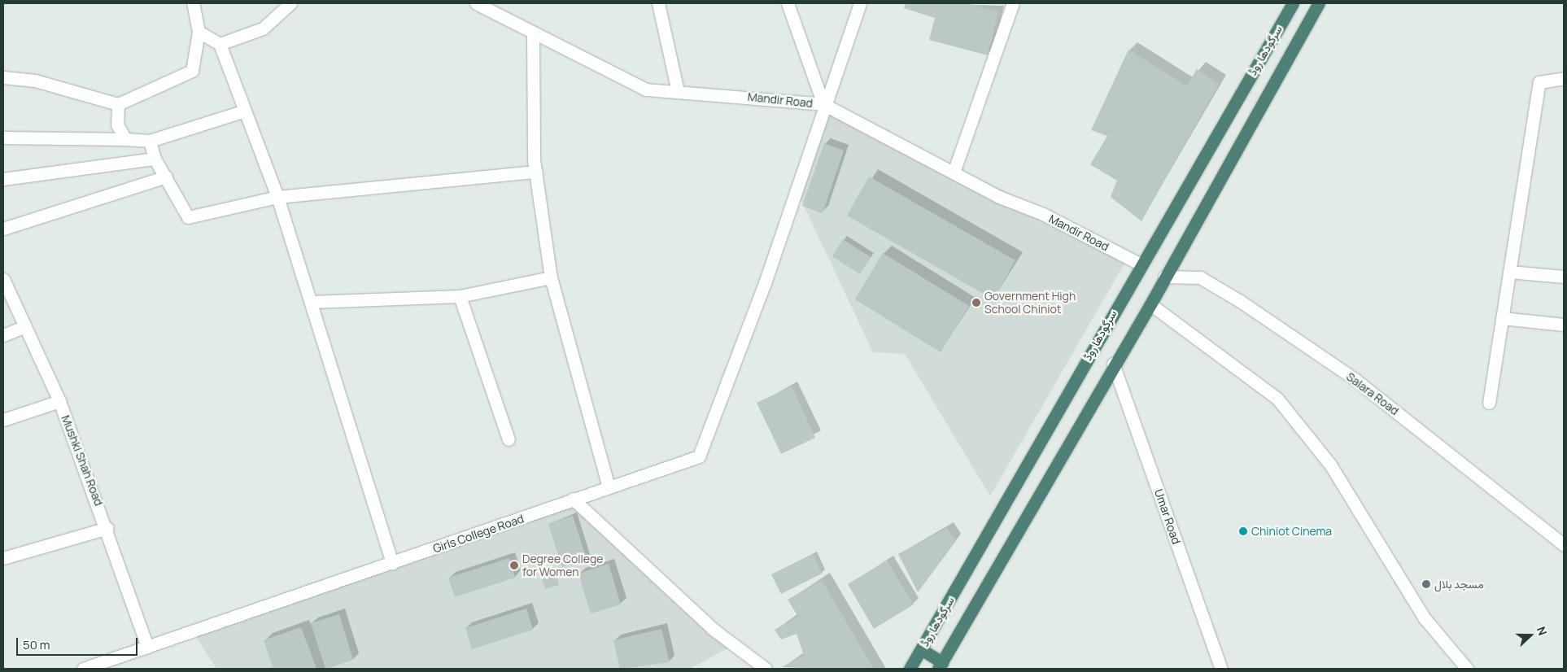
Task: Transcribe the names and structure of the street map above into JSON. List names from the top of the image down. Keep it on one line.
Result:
{"streets":{"highway":["سرگودھا روڈ"],"street":["Mandir Road","Salara Road","Mushki Shah Road","Umar Road","Girls College Road"]},"crossings":[["سرگودھا روڈ","Mandir Road"],["سرگودھا روڈ","Salara Road"],["سرگودھا روڈ","Umar Road"],["Mandir Road","Girls College Road"],["Mushki Shah Road","Girls College Road"]],"places":["Government High School Chiniot","Chiniot Cinema","Degree College for Women","مسجد بلال"],"scale_bar":"50 m","north":"right"}
